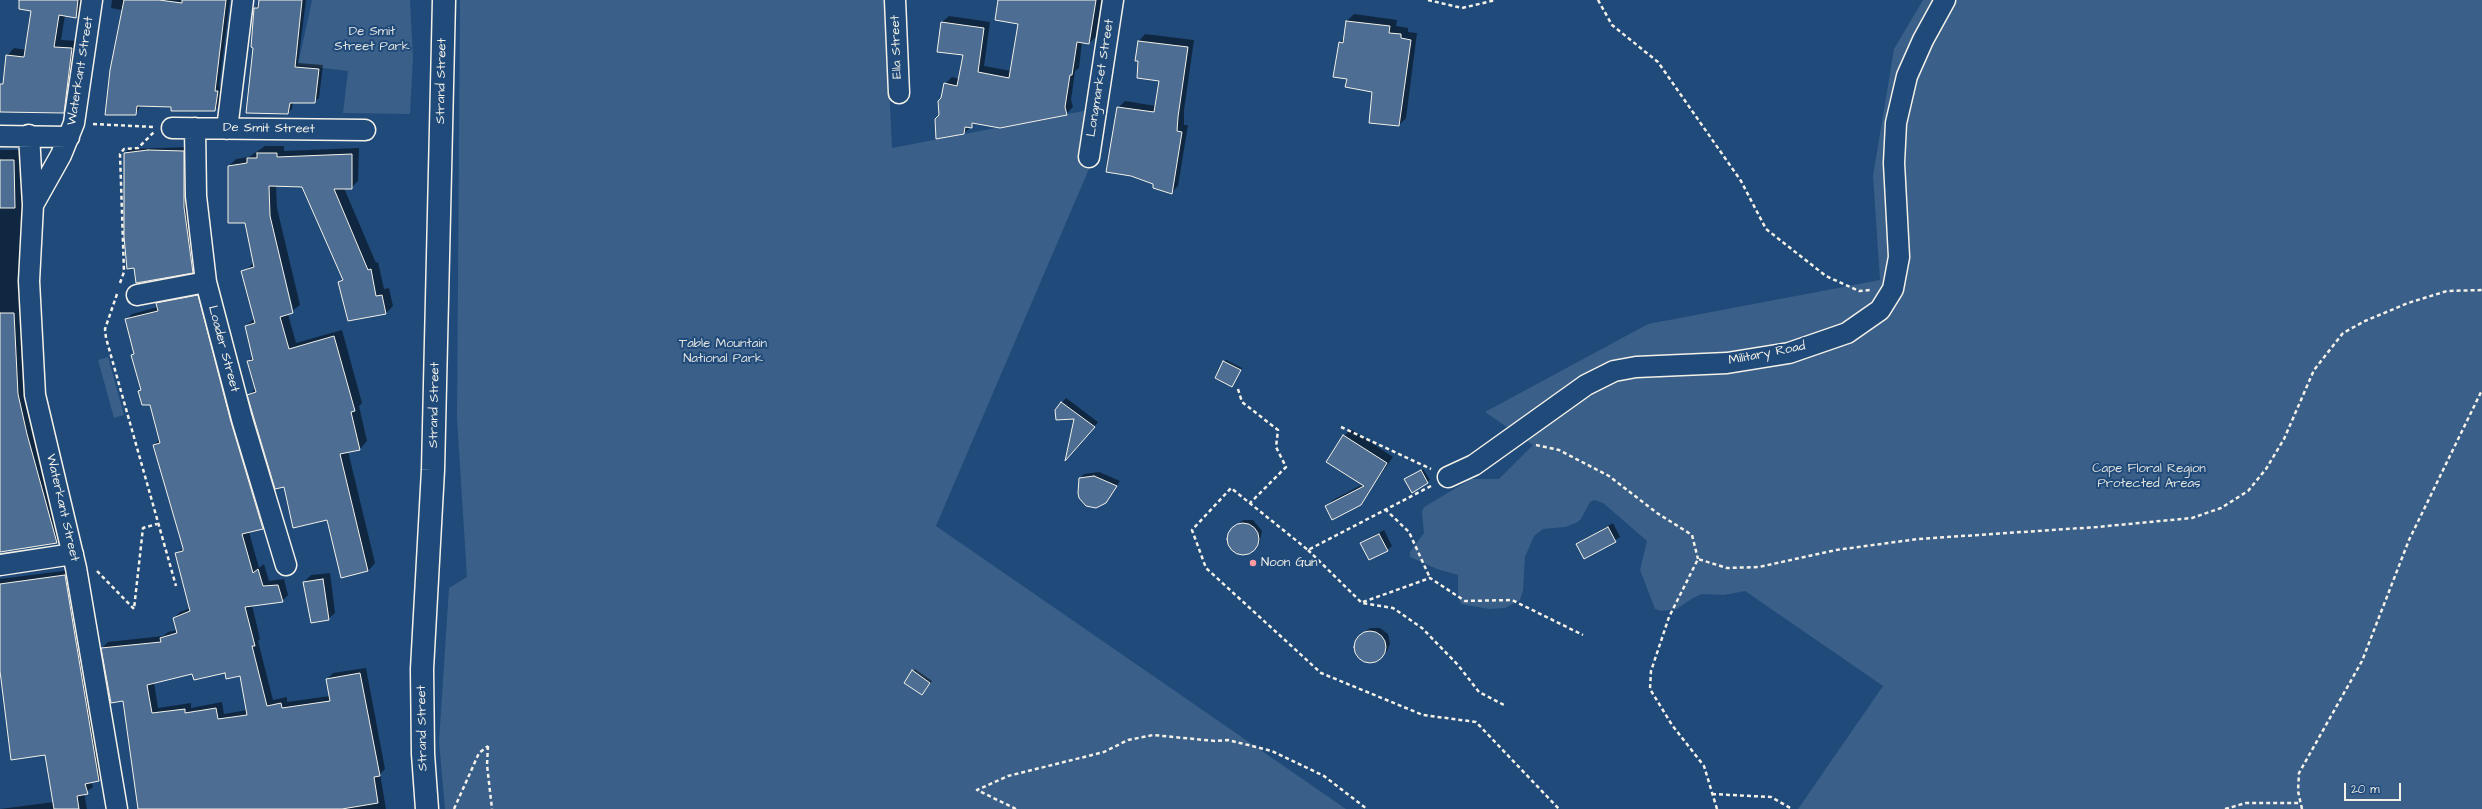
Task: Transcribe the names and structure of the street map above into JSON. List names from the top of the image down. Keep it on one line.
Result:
{"streets":{"street":["Ella Street","Waterkant Street","Longmarket Street","Strand Street","De Smit Street","Loader Street","Military Road"]},"crossings":[["De Smit Street","Loader Street"]],"parks":["De Smit Street Park","Table Mountain National Park","Cape Floral Region Protected Areas"],"places":["Noon Gun"],"scale_bar":"20 m"}
